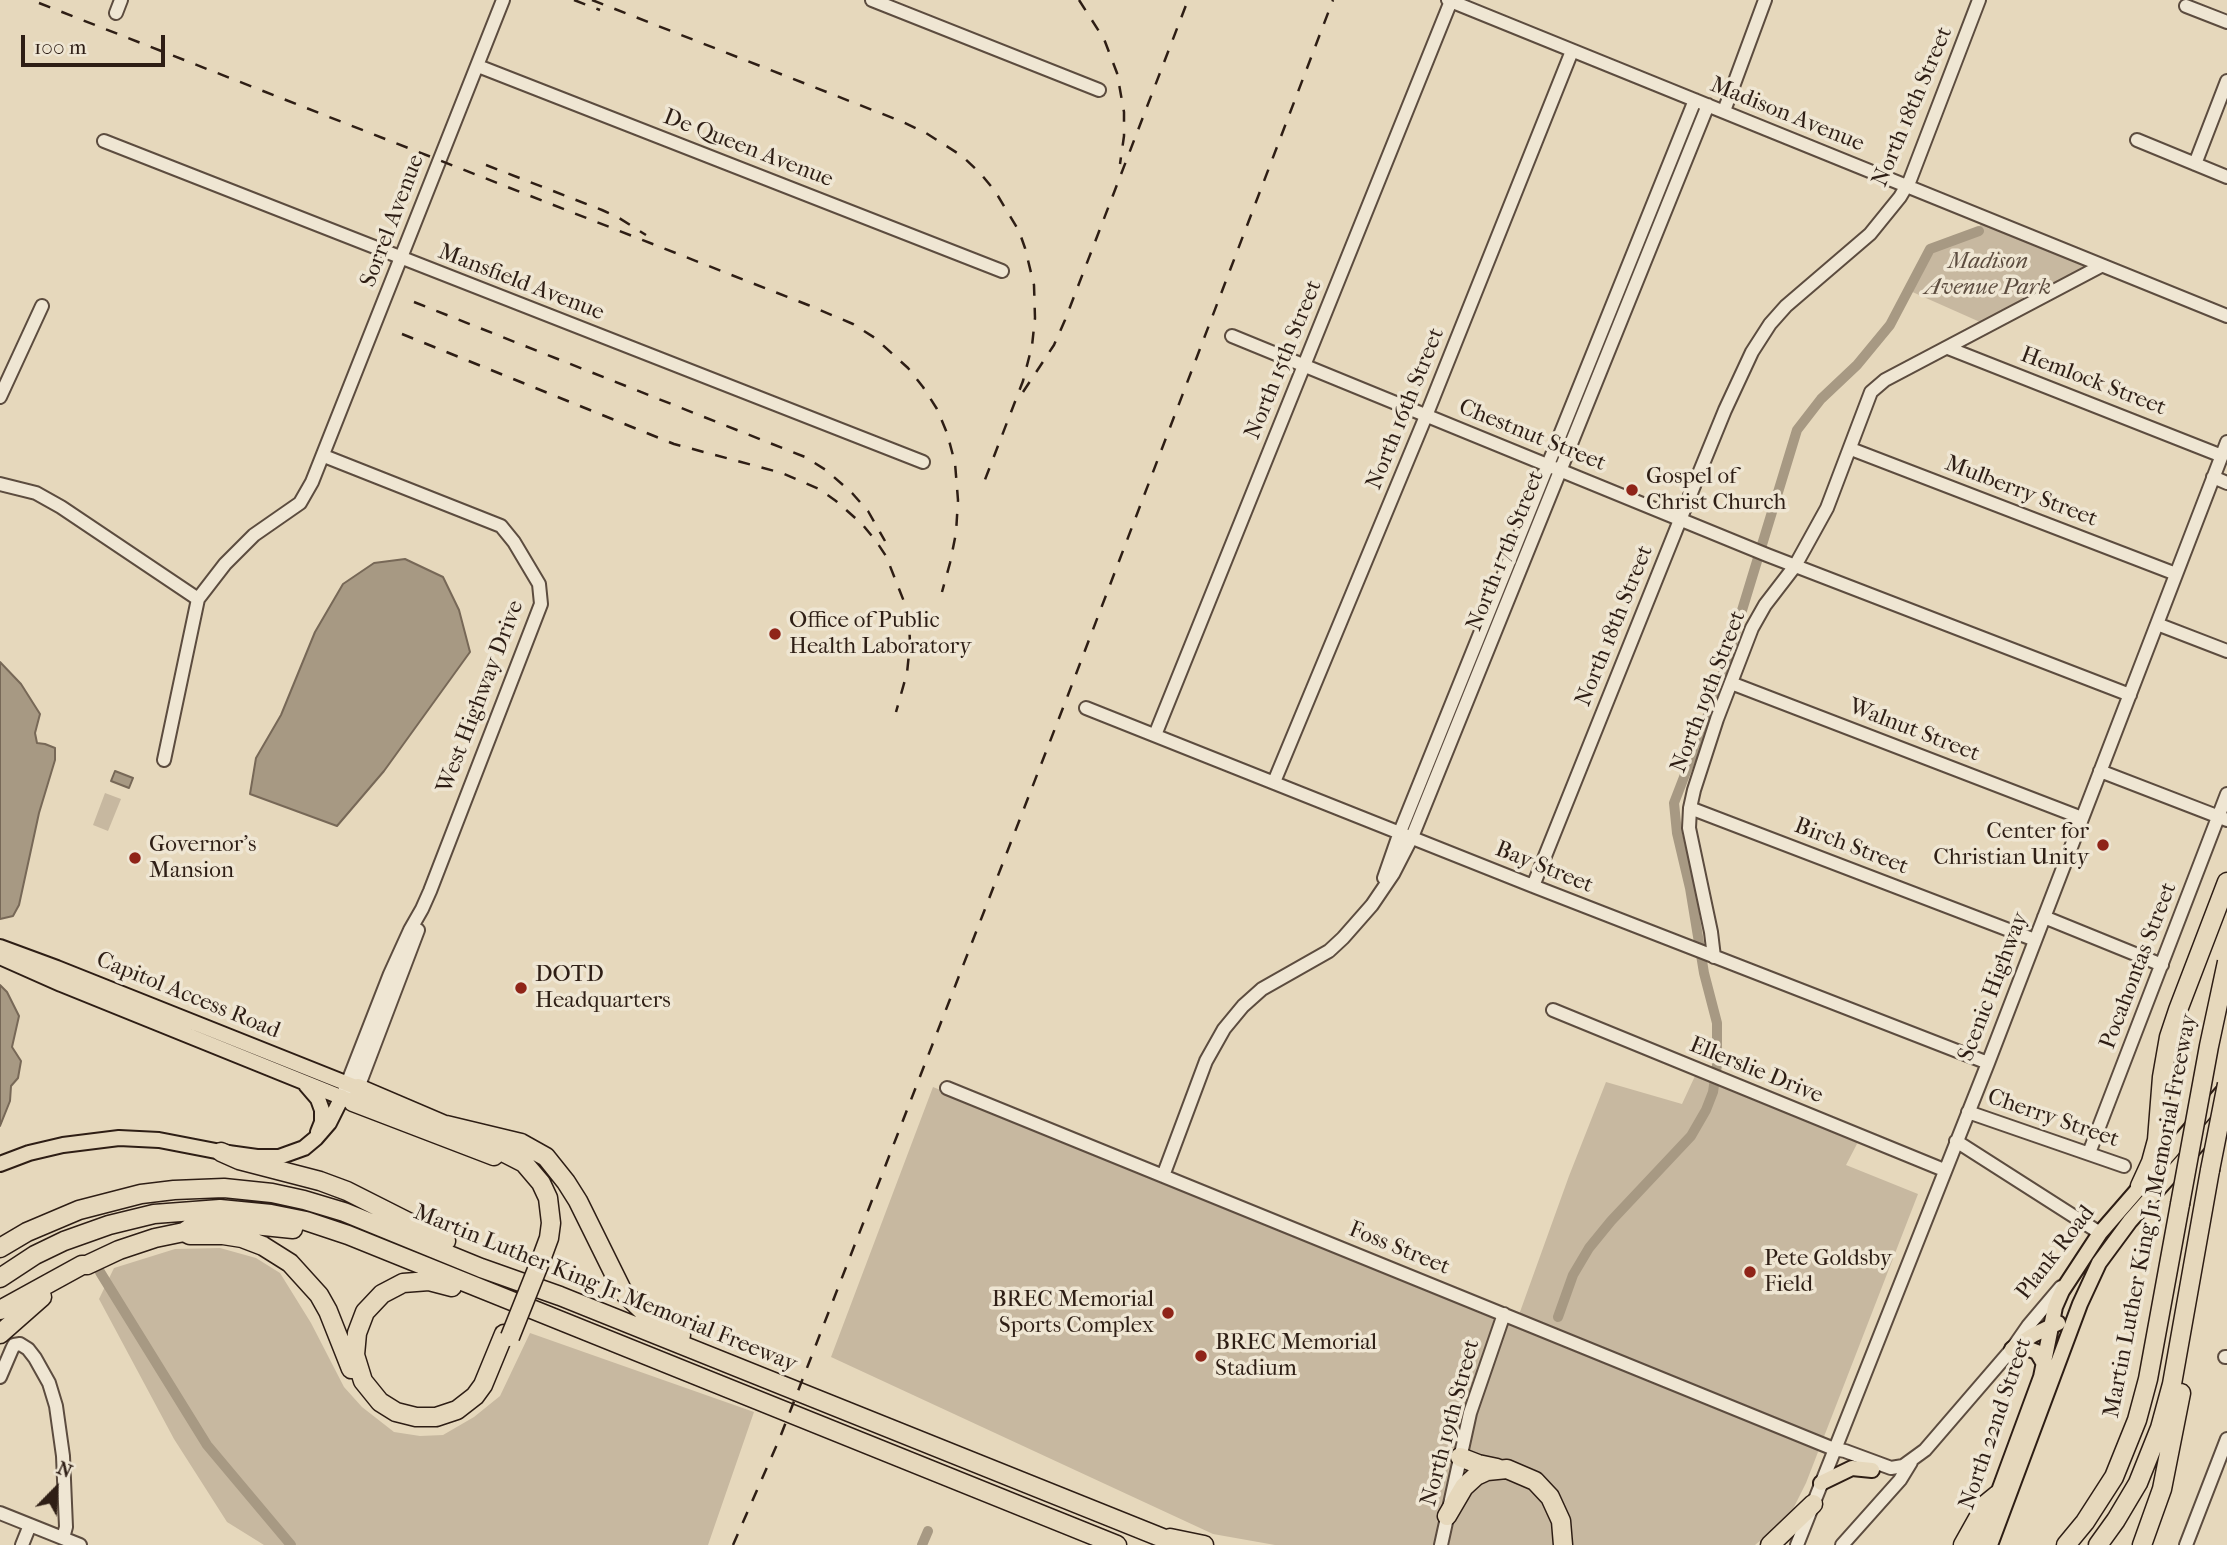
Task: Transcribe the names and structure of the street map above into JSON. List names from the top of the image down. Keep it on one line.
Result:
{"streets":{"highway":["Martin Luther King Jr Memorial Freeway"],"main road":["Capitol Access Road","Plank Road","North 22nd Street"],"street":["North 18th Street","Madison Avenue","De Queen Avenue","Sorrel Avenue","Mansfield Avenue","North 15th Street","Hemlock Street","North 16th Street","Chestnut Street","Mulberry Street","North 17th Street","North 19th Street","West Highway Drive","Walnut Street","Birch Street","Bay Street","Pocahontas Street","Scenic Highway","Ellerslie Drive","Cherry Street","Foss Street"]},"crossings":[["North 18th Street","Madison Avenue"],["North 18th Street","Chestnut Street"],["North 18th Street","Bay Street"],["Madison Avenue","North 15th Street"],["Madison Avenue","North 16th Street"],["Madison Avenue","North 17th Street"],["Madison Avenue","North 19th Street"],["De Queen Avenue","Sorrel Avenue"],["Sorrel Avenue","Mansfield Avenue"],["Sorrel Avenue","West Highway Drive"],["North 15th Street","Chestnut Street"],["North 15th Street","Bay Street"],["Hemlock Street","North 19th Street"],["Hemlock Street","Scenic Highway"],["North 16th Street","Chestnut Street"],["North 16th Street","Bay Street"],["Chestnut Street","North 17th Street"],["Chestnut Street","North 19th Street"],["Chestnut Street","Scenic Highway"],["Mulberry Street","North 19th Street"],["Mulberry Street","Scenic Highway"],["North 17th Street","Bay Street"],["North 17th Street","Foss Street"],["North 19th Street","Walnut Street"],["North 19th Street","Birch Street"],["North 19th Street","Bay Street"],["North 19th Street","Foss Street"],["West Highway Drive","Capitol Access Road"],["Walnut Street","Scenic Highway"],["Birch Street","Scenic Highway"],["Bay Street","Scenic Highway"],["Pocahontas Street","Cherry Street"],["Scenic Highway","Ellerslie Drive"],["Scenic Highway","Cherry Street"],["Scenic Highway","Foss Street"],["Plank Road","North 22nd Street"]],"parks":["Madison Avenue Park"],"places":["Gospel of Christ Church","Office of Public Health Laboratory","Center for Christian Unity","Governor's Mansion","DOTD Headquarters","Pete Goldsby Field","BREC Memorial Sports Complex","BREC Memorial Stadium"],"scale_bar":"100 m","north":"top right"}
